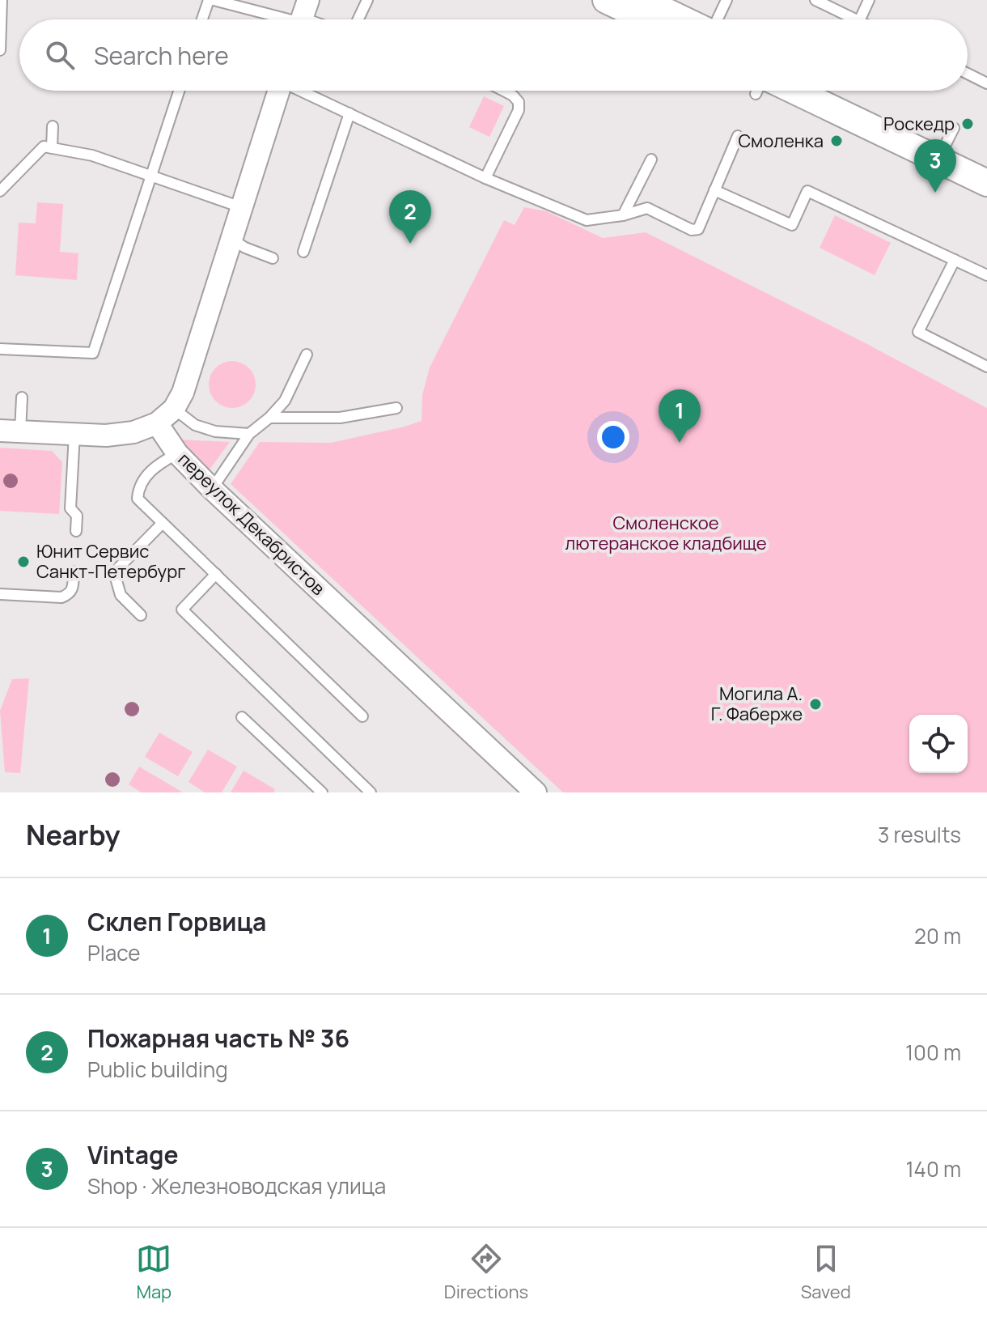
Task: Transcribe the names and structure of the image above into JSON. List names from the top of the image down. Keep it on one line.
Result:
{"streets":{"street":["переулок Декабристов"]},"parks":["Смоленское лютеранское кладбище"],"places":["Роскедр","Смоленка","Юнит Сервис Санкт-Петербург","Могила А. Г. Фаберже"],"page":{"search":"Search here","pins":["3","2","1"],"heading":["Nearby","3 results"],"list":[{"mark":"1","name":"Склеп Горвица","note":"Place","value":"20 m"},{"mark":"2","name":"Пожарная часть № 36","note":"Public building","value":"100 m"},{"mark":"3","name":"Vintage","note":"Shop · Железноводская улица","value":"140 m"}],"nav":["Map","Directions","Saved"]}}
